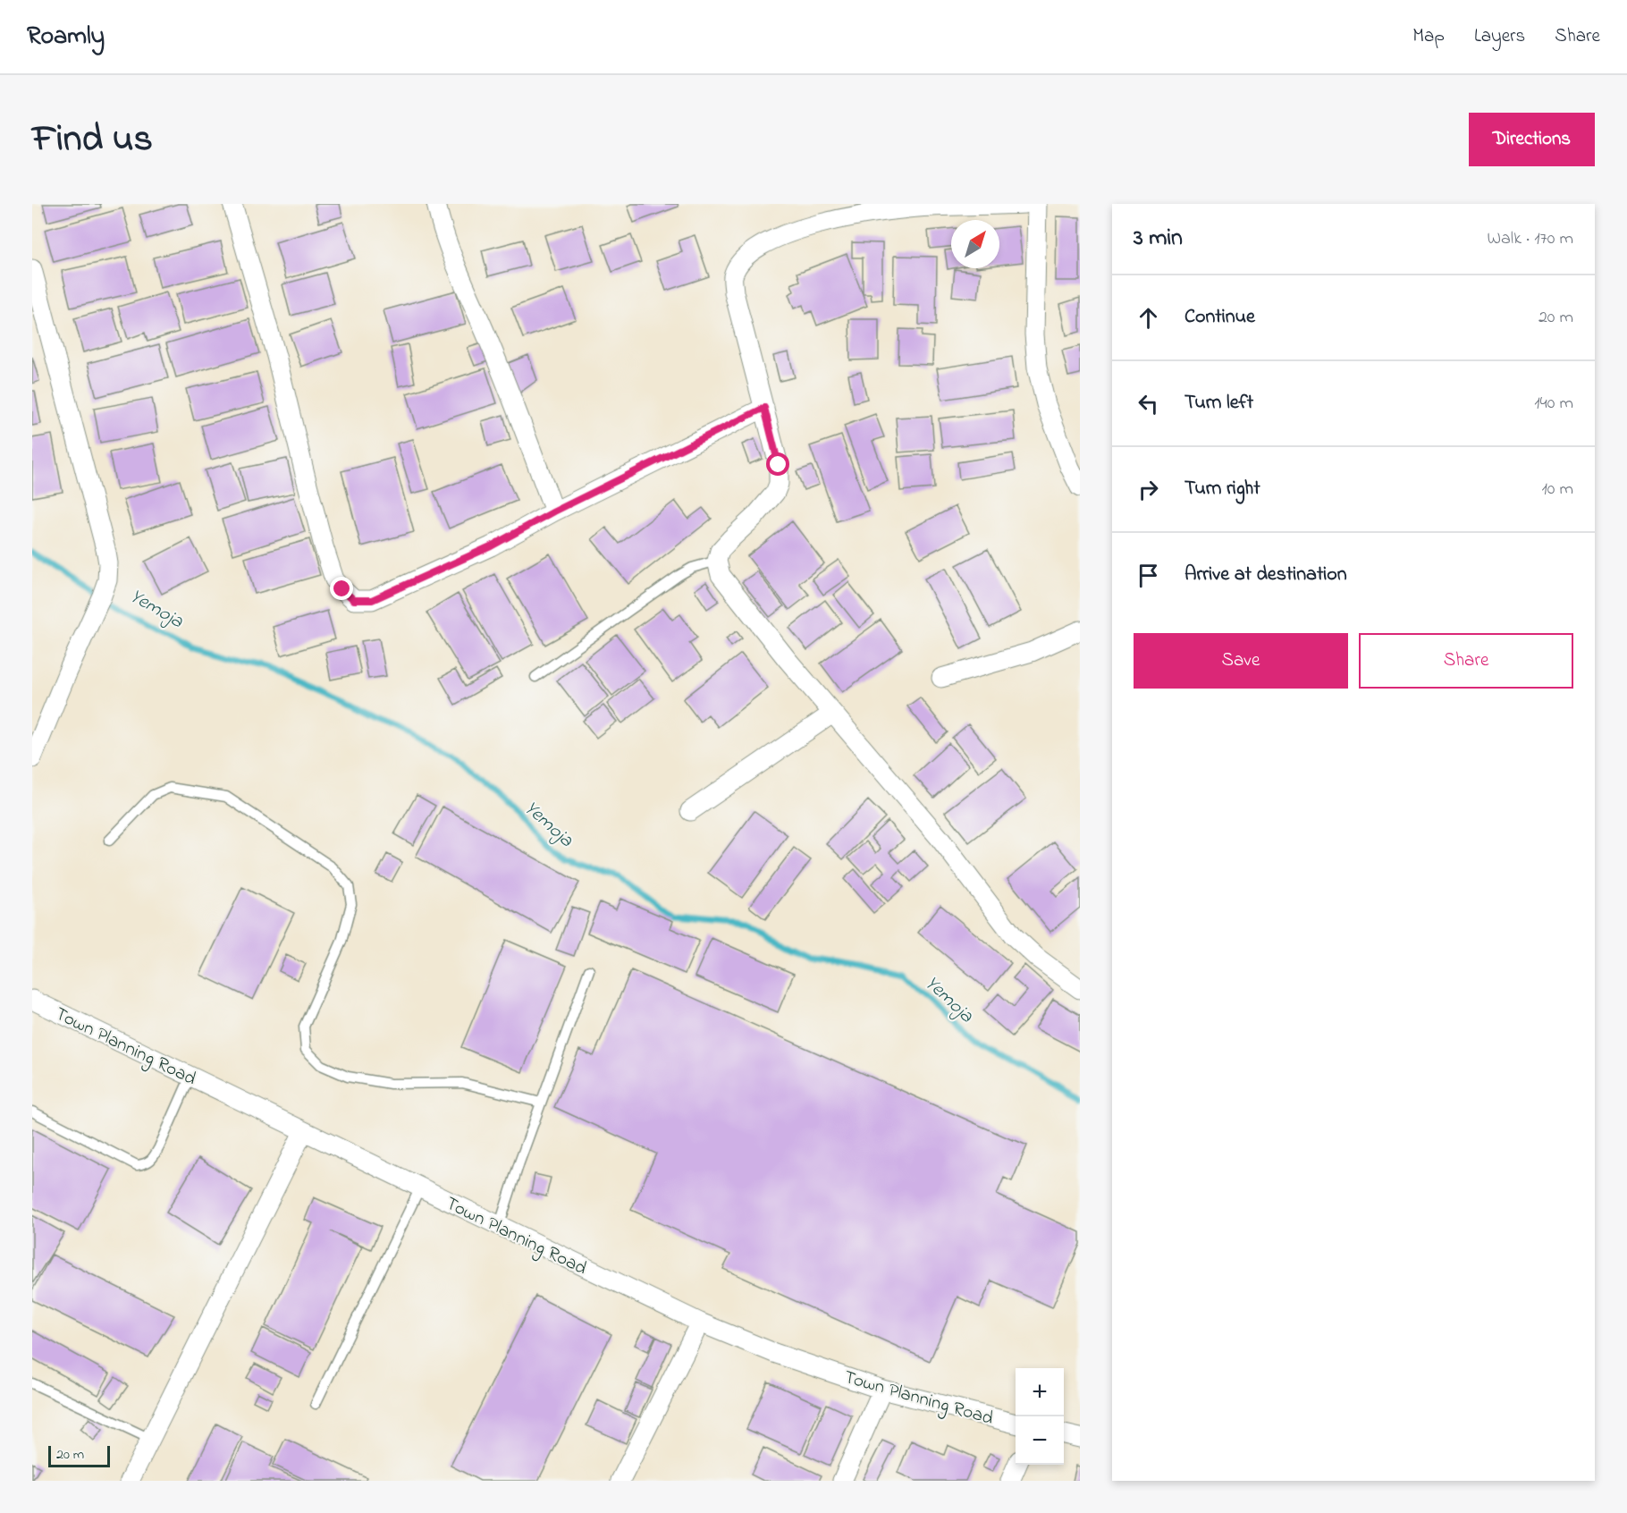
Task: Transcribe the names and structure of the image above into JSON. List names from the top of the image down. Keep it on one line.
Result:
{"streets":{"street":["Town Planning Road"]},"water":["Yemoja"],"scale_bar":"20 m","north":"top right","page":{"header":"Roamly","nav":["Map","Layers","Share"],"title":"Find us","buttons":["Directions",["Save","Share"]],"heading":["3 min","Walk · 170 m"],"list":[["Continue","20 m"],["Turn left","140 m"],["Turn right","10 m"],"Arrive at destination"],"map_buttons":["+","−"],"scale":"20 m"}}
